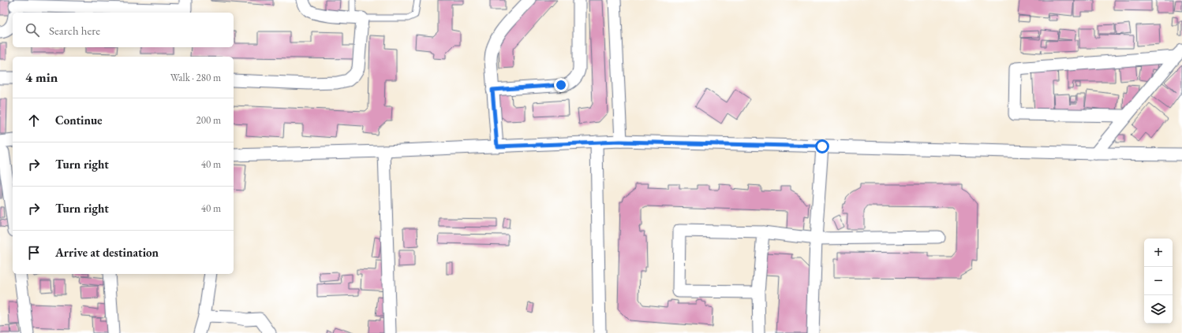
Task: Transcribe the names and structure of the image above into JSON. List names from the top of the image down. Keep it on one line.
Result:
{"page":{"search":"Search here","heading":["4 min","Walk · 280 m"],"list":[["Continue","200 m"],["Turn right","40 m"],["Turn right","40 m"],"Arrive at destination"],"map_buttons":["+","−"]}}
